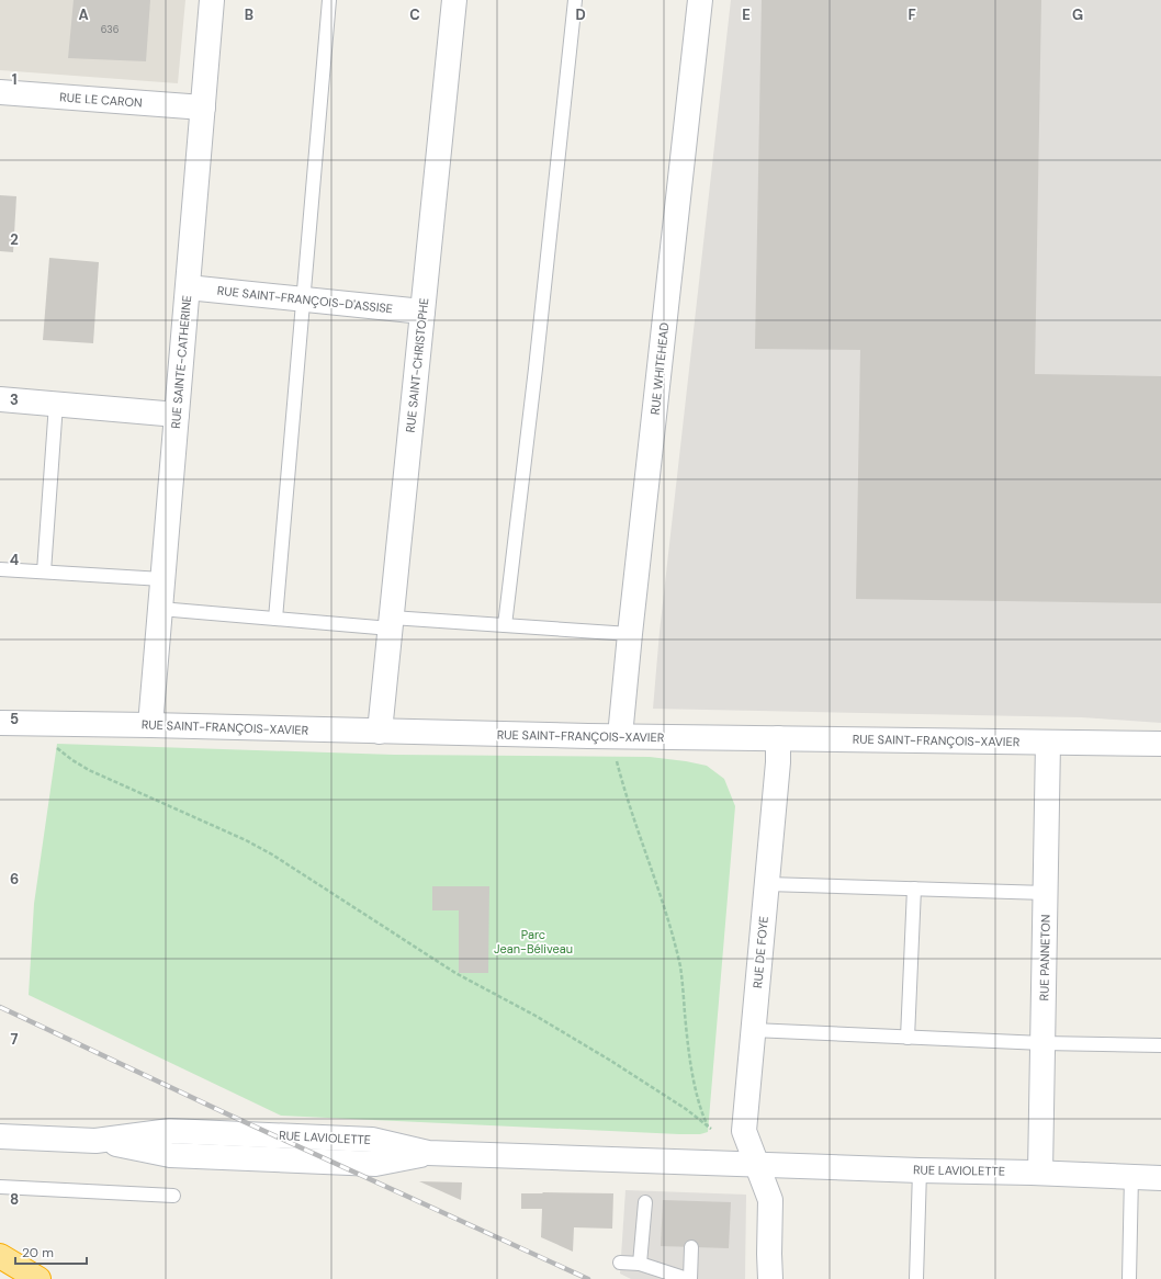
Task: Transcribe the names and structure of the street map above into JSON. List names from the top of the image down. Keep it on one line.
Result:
{"streets":{"street":["RUE LE CARON","RUE SAINT-FRANÇOIS-D'ASSISE","RUE SAINTE-CATHERINE","RUE SAINT-CHRISTOPHE","RUE WHITEHEAD","RUE SAINT-FRANÇOIS-XAVIER","RUE DE FOYE","RUE PANNETON","RUE LAVIOLETTE"]},"crossings":[["RUE LE CARON","RUE SAINTE-CATHERINE"],["RUE SAINT-FRANÇOIS-D'ASSISE","RUE SAINTE-CATHERINE"],["RUE SAINT-FRANÇOIS-D'ASSISE","RUE SAINT-CHRISTOPHE"],["RUE SAINTE-CATHERINE","RUE SAINT-FRANÇOIS-XAVIER"],["RUE SAINT-CHRISTOPHE","RUE SAINT-FRANÇOIS-XAVIER"],["RUE WHITEHEAD","RUE SAINT-FRANÇOIS-XAVIER"],["RUE SAINT-FRANÇOIS-XAVIER","RUE DE FOYE"],["RUE SAINT-FRANÇOIS-XAVIER","RUE PANNETON"],["RUE DE FOYE","RUE LAVIOLETTE"],["RUE PANNETON","RUE LAVIOLETTE"]],"parks":["Parc Jean-Béliveau"],"house_numbers":["636"],"scale_bar":"20 m","grid":{"columns":["A","B","C","D","E","F","G"],"rows":["1","2","3","4","5","6","7","8"]}}
